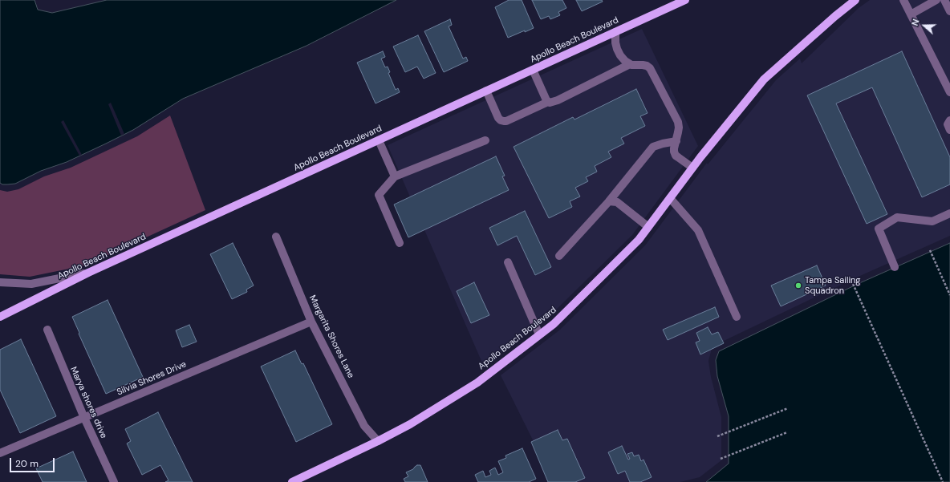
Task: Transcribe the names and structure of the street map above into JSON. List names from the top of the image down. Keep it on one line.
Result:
{"streets":{"main road":["Apollo Beach Boulevard"],"street":["Margarita Shores Lane","Silvia Shores Drive","Marya shores drive"]},"crossings":[["Apollo Beach Boulevard","Margarita Shores Lane"],["Margarita Shores Lane","Silvia Shores Drive"],["Silvia Shores Drive","Marya shores drive"]],"places":["Tampa Sailing Squadron"],"scale_bar":"20 m","north":"left"}
